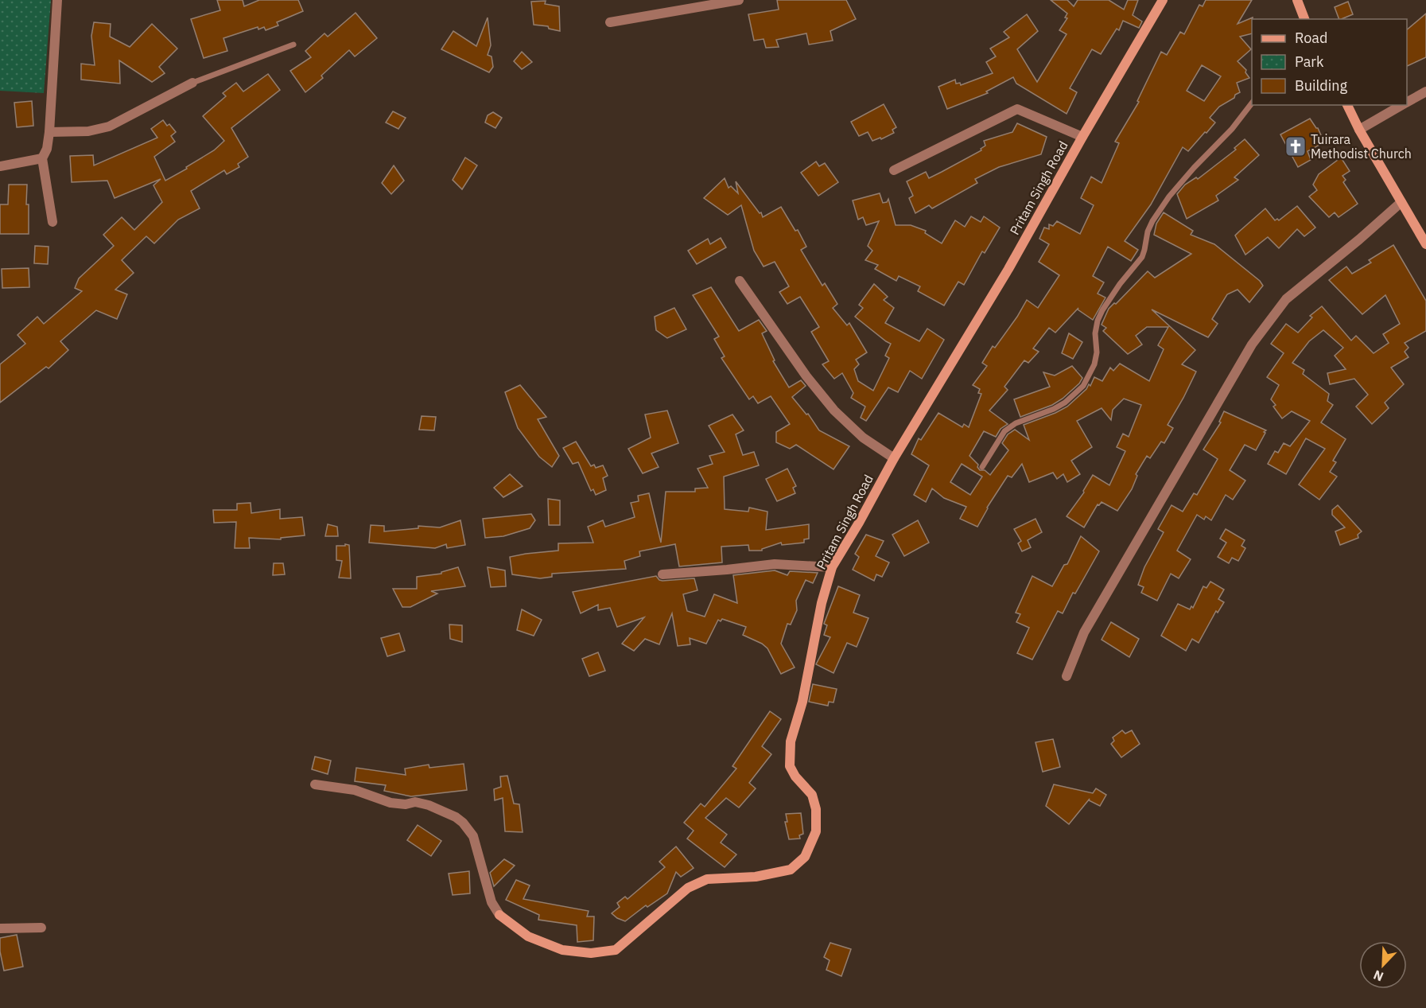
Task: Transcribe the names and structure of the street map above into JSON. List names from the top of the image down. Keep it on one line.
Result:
{"streets":{"street":["Pritam Singh Road"]},"places":{"church":["Tuirara Methodist Church"]},"legend":["Road","Park","Building"],"north":"bottom left"}
